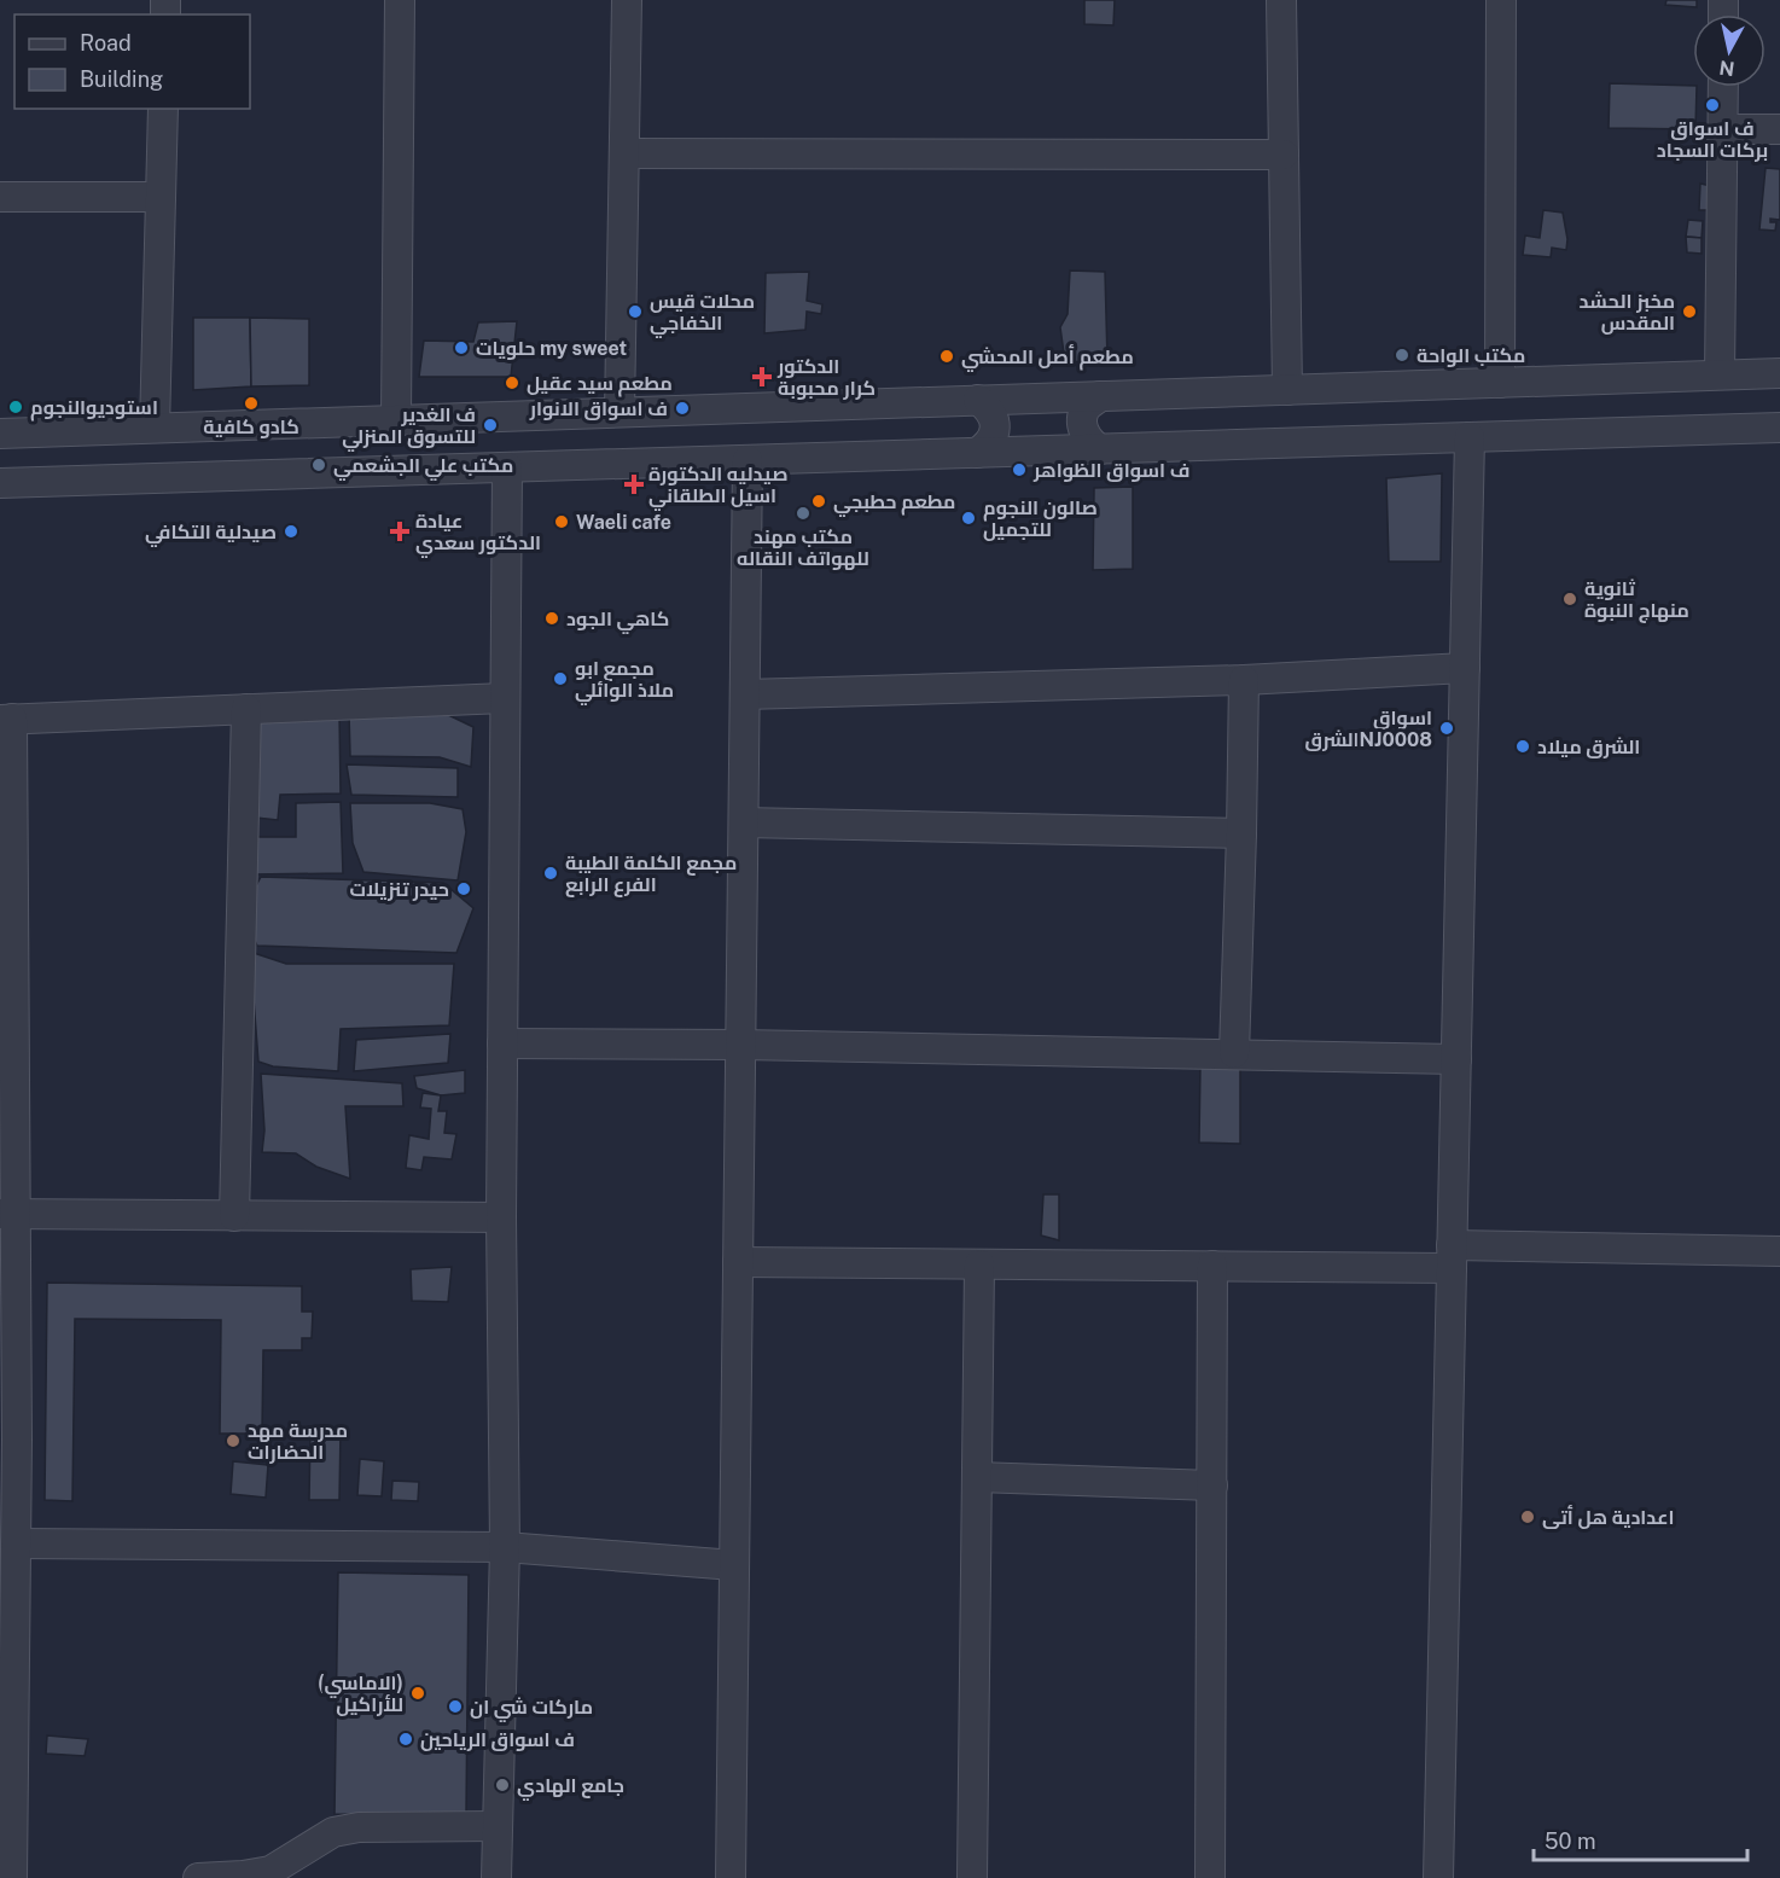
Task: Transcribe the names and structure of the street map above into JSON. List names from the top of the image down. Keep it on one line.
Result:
{"places":{"other":["ف اسواق بركات السجاد","محلات قيس الخفاجي","مخبز الحشد المقدس","حلويات my sweet","مكتب الواحة","مطعم أصل المحشي","مطعم سيد عقيل","كادو كافية","استوديوالنجوم","ف اسواق الانوار","ف الغدير للتسوق المنزلي","مكتب علي الجشعمي","ف اسواق الظواهر","مطعم حطبجي","مكتب مهند للهواتف النقاله","صالون النجوم للتجميل","Waeli cafe","صيدلية التكافي","ثانوية منهاج النبوة","كاهي الجود","مجمع ابو ملاذ الوائلي","اسواق الشرقNJ0008","الشرق ميلاد","مجمع الكلمة الطيبة الفرع الرابع","حيدر تنزيلات","مدرسة مهد الحضارات","اعدادية هل أتى","(الاماسي) للأراكيل","ماركات شي ان","ف اسواق الرياحين","جامع الهادي"],"health":["الدكتور كرار محبوبة","صيدليه الدكتورة اسيل الطلقاني","عيادة الدكتور سعدي"]},"legend":["Road","Building"],"scale_bar":"50 m","north":"bottom"}
